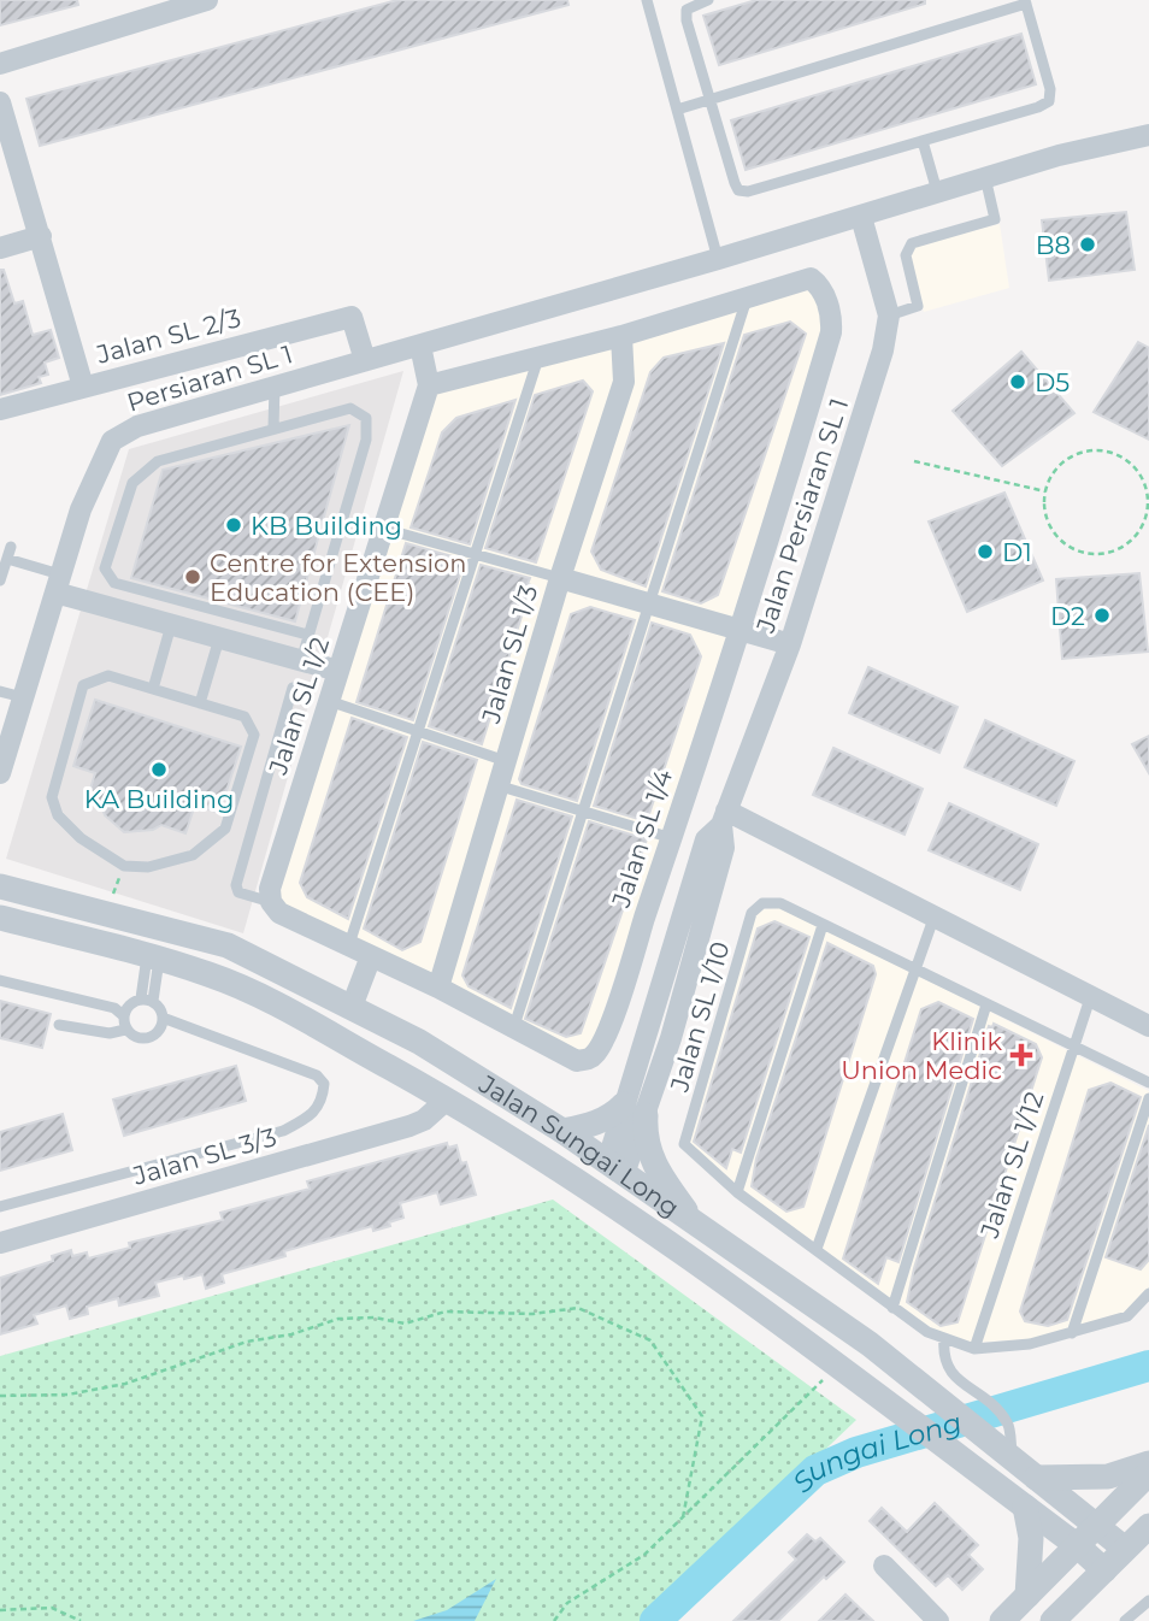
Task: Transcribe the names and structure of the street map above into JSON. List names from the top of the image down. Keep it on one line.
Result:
{"streets":{"street":["Jalan SL 2/3","Persiaran SL 1","Jalan Persiaran SL 1","Jalan SL 1/3","Jalan SL 1/2","Jalan SL 1/4","Jalan Sungai Long","Jalan SL 3/3"],"lane":["Jalan SL 1/10","Jalan SL 1/12"]},"crossings":[["Jalan SL 2/3","Persiaran SL 1"],["Persiaran SL 1","Jalan Persiaran SL 1"],["Persiaran SL 1","Jalan SL 1/2"],["Jalan Persiaran SL 1","Jalan Sungai Long"],["Jalan SL 1/3","Jalan SL 1/4"],["Jalan SL 1/2","Jalan SL 1/4"],["Jalan Sungai Long","Jalan SL 3/3"]],"water":["Sungai Long"],"places":{"other":["B8","D5","KB Building","D1","Centre for Extension Education (CEE)","D2","KA Building"],"health":["Klinik Union Medic"]}}
